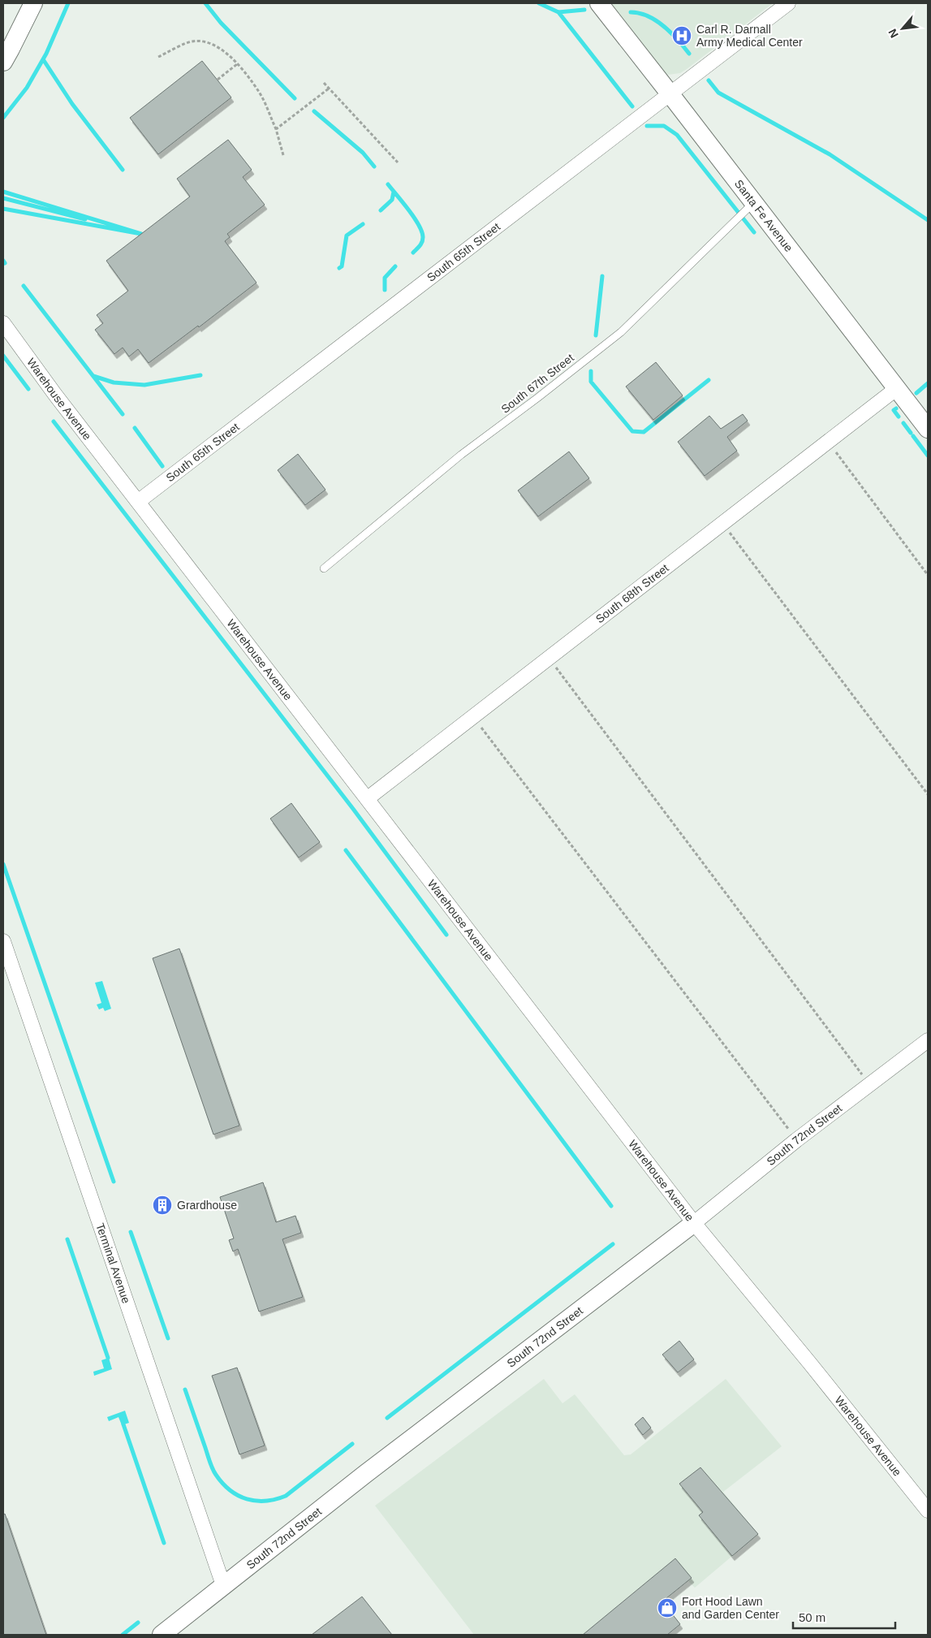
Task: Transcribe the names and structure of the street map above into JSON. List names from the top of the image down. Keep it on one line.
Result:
{"streets":{"street":["Santa Fe Avenue","South 65th Street","Warehouse Avenue","South 68th Street","South 72nd Street","Terminal Avenue"],"lane":["South 67th Street"]},"crossings":[["Santa Fe Avenue","South 65th Street"],["Santa Fe Avenue","South 67th Street"],["Santa Fe Avenue","South 68th Street"],["South 65th Street","Warehouse Avenue"],["Warehouse Avenue","South 68th Street"],["Warehouse Avenue","South 72nd Street"],["South 72nd Street","Terminal Avenue"]],"places":{"hospital":["Carl R. Darnall Army Medical Center"],"building":["Grardhouse"],"shop":["Fort Hood Lawn and Garden Center"]},"scale_bar":"50 m","north":"bottom left"}
